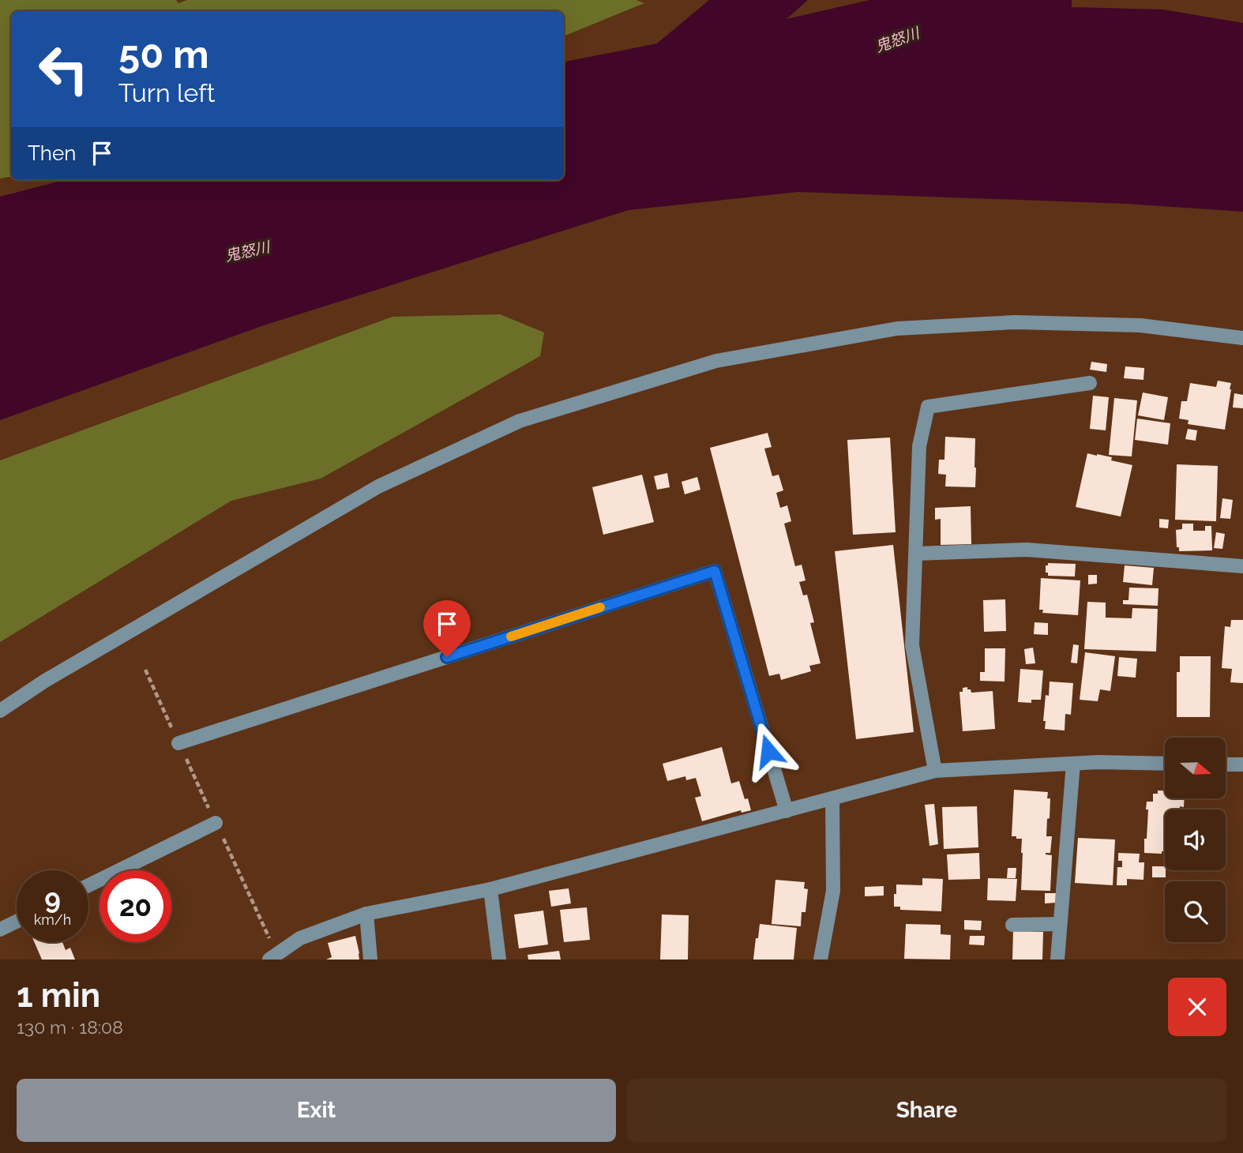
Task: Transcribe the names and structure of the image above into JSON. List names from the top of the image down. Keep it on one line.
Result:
{"water":["鬼怒川"],"north":"right","page":{"turn":["50 m","Turn left"],"then":"Then","speed":"9 km/h","limit":"20","heading":["1 min","130 m · 18:08"],"buttons":["Exit","Share"]}}
